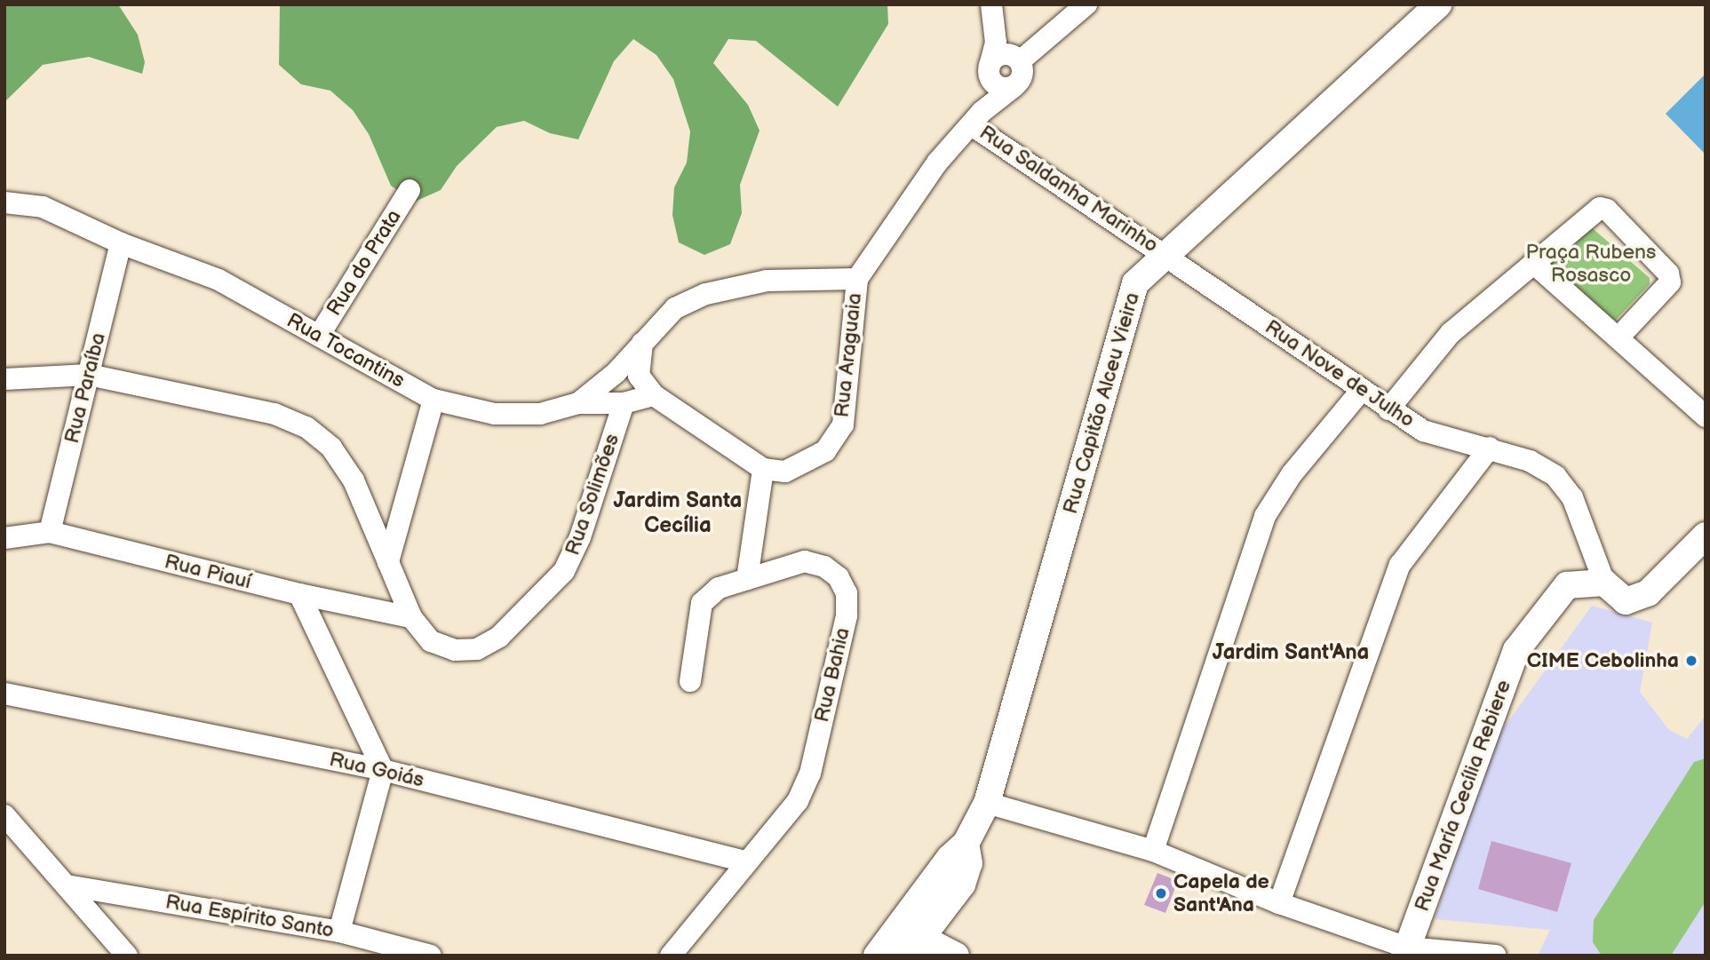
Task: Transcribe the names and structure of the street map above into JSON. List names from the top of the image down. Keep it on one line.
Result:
{"streets":{"street":["Rua Saldanha Marinho","Rua do Prata","Rua Tocantins","Rua Araguaia","Rua Nove de Julho","Rua Paraíba","Rua Capitão Alceu Vieira","Rua Solimões","Rua Piauí","Rua Bahia","Rua Goiás","Rua María Cecília Rebiere","Rua Espírito Santo"]},"crossings":[["Rua Saldanha Marinho","Rua Nove de Julho"],["Rua Saldanha Marinho","Rua Capitão Alceu Vieira"],["Rua do Prata","Rua Tocantins"],["Rua Tocantins","Rua Araguaia"],["Rua Tocantins","Rua Paraíba"],["Rua Tocantins","Rua Solimões"],["Rua Nove de Julho","Rua Capitão Alceu Vieira"],["Rua Nove de Julho","Rua María Cecília Rebiere"],["Rua Paraíba","Rua Solimões"],["Rua Paraíba","Rua Piauí"],["Rua Solimões","Rua Piauí"],["Rua Bahia","Rua Goiás"]],"districts":["Jardim Santa Cecília","Jardim Sant'Ana"],"parks":["Praça Rubens Rosasco"],"places":["CIME Cebolinha","Capela de Sant'Ana"]}
